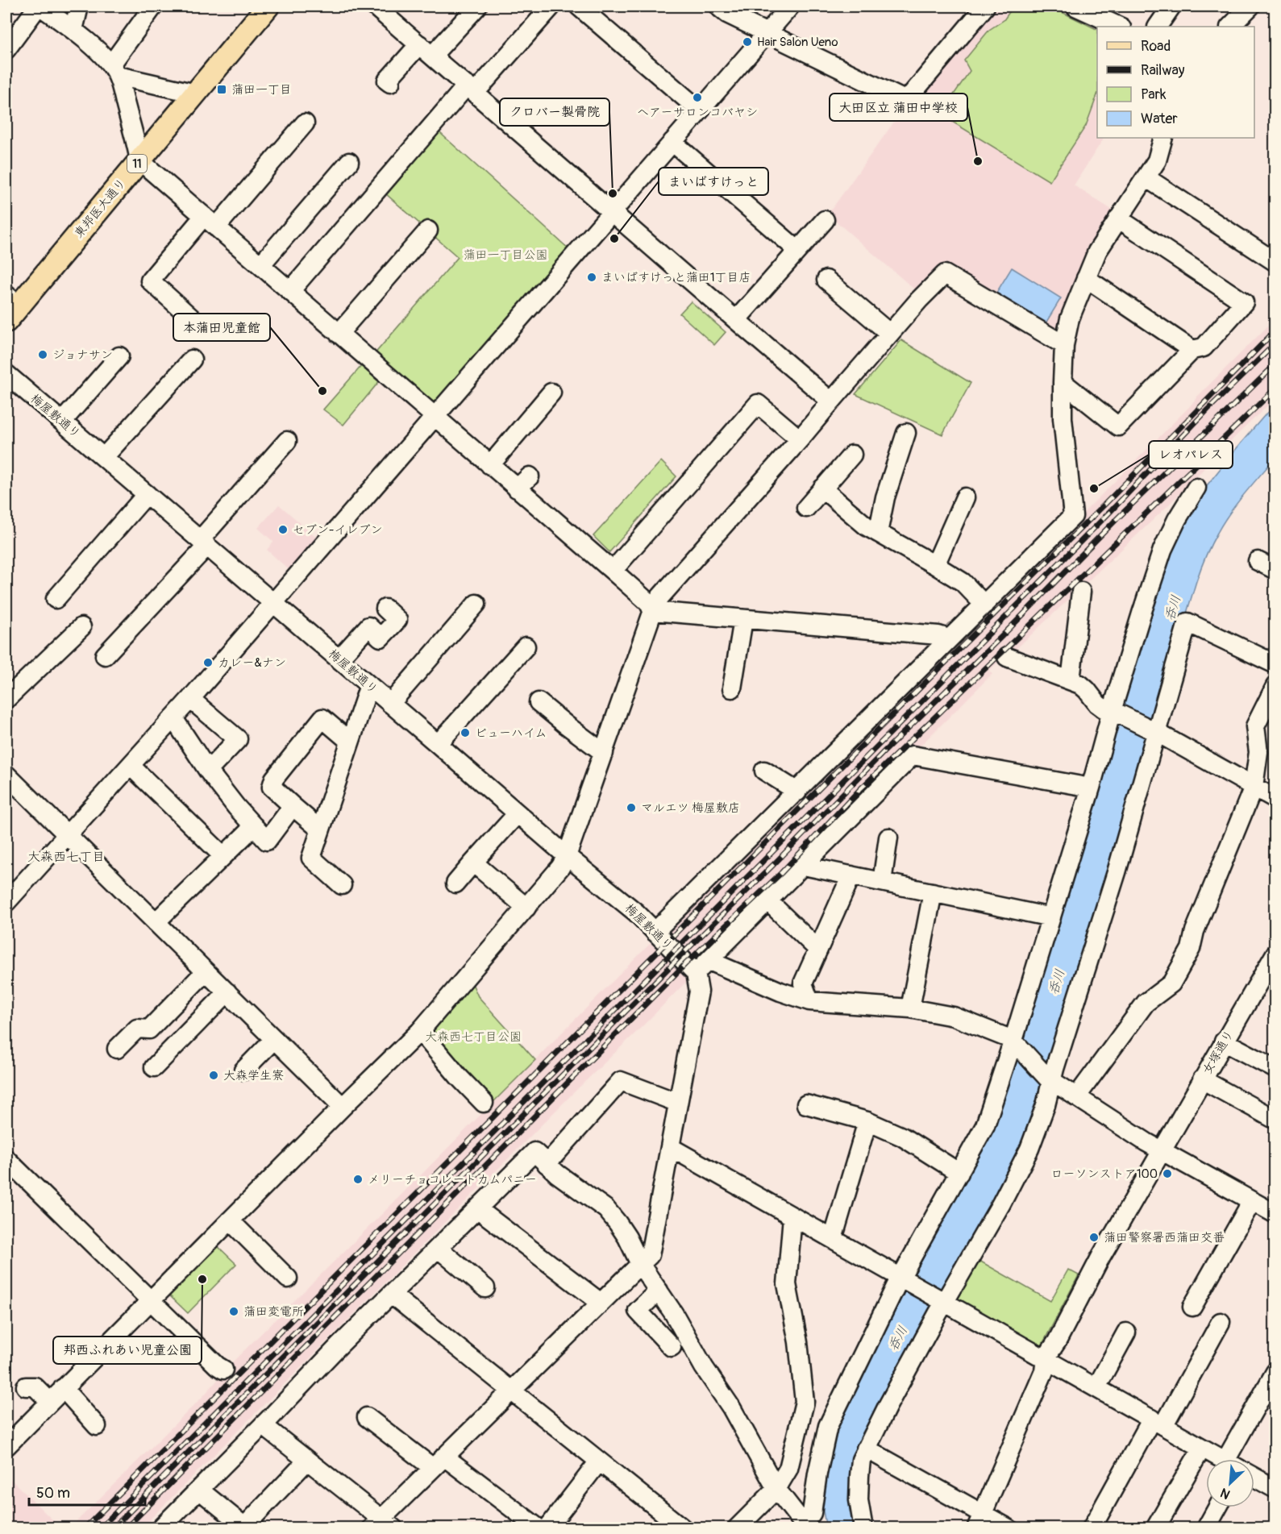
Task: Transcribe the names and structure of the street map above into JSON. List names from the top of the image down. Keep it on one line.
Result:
{"streets":{"main road":["11","東邦医大通り"],"street":["梅屋敷通り","女塚通り"]},"districts":["大森西七丁目"],"water":["呑川"],"parks":["蒲田一丁目公園","大森西七丁目公園"],"places":{"other":["Hair Salon Ueno","ヘアーサロンコバヤシ","大田区立 蒲田中学校","クロバー製骨院","まいばすけっと","まいばすけっと蒲田1丁目店","ジョナサン","本蒲田児童館","レオパレス","セブン-イレブン","カレー&ナン","ビューハイム","マルエツ 梅屋敷店","大森学生寮","ローソンストア100","メリーチョコレートカムパニー","蒲田警察署西蒲田交番","邦西ふれあい児童公園","蒲田変電所"],"transit":["蒲田一丁目"]},"legend":["Road","Railway","Park","Water"],"scale_bar":"50 m","north":"bottom left"}
